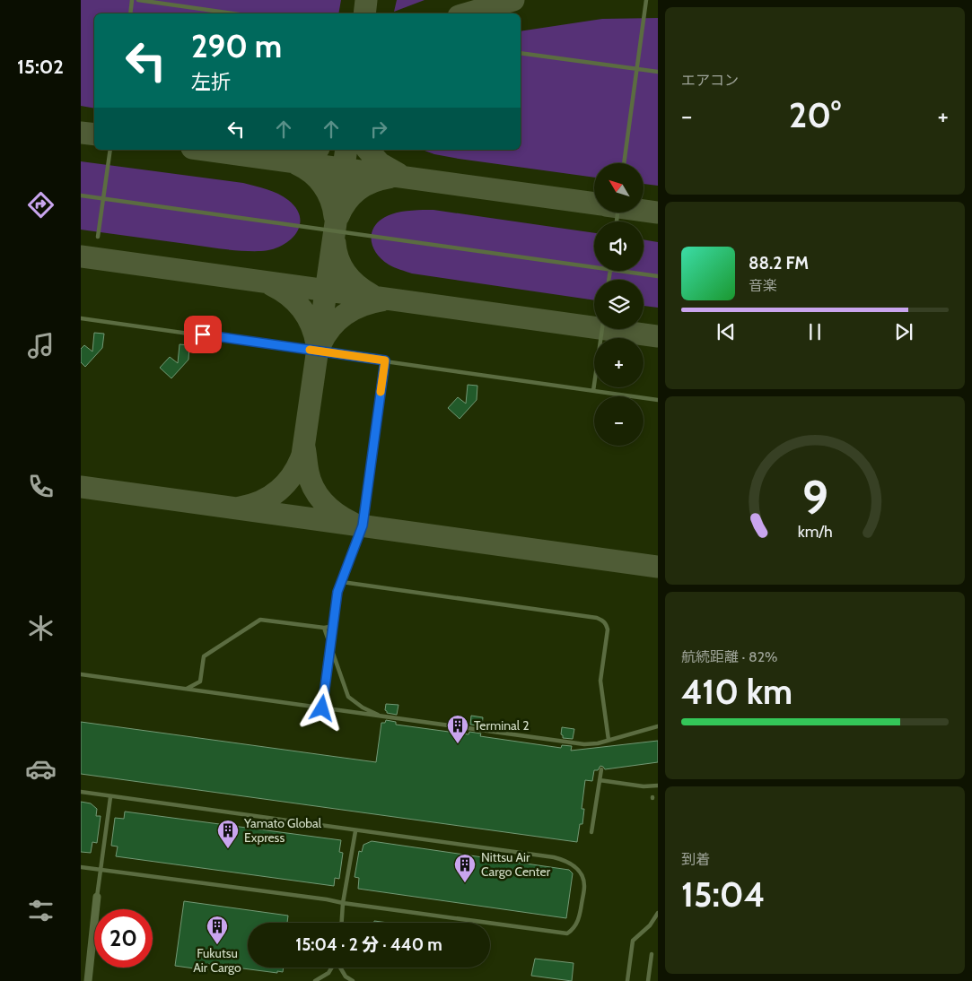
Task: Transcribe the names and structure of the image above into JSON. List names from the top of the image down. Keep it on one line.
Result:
{"places":{"building":["Terminal 2","Yamato Global Express","Nittsu Air Cargo Center","Fukutsu Air Cargo"]},"north":"top left","page":{"tabs":"15:02","tile":["エアコン",["航続距離 · 82%","410 km"],["到着","15:04"]],"turn":["290 m","左折"],"heat":["−","20°","+"],"map_buttons":["+","−"],"song":["88.2 FM","音楽"],"limit":"20","trip":"15:04 · 2 分 · 440 m","gauge":["9","km/h"]}}
